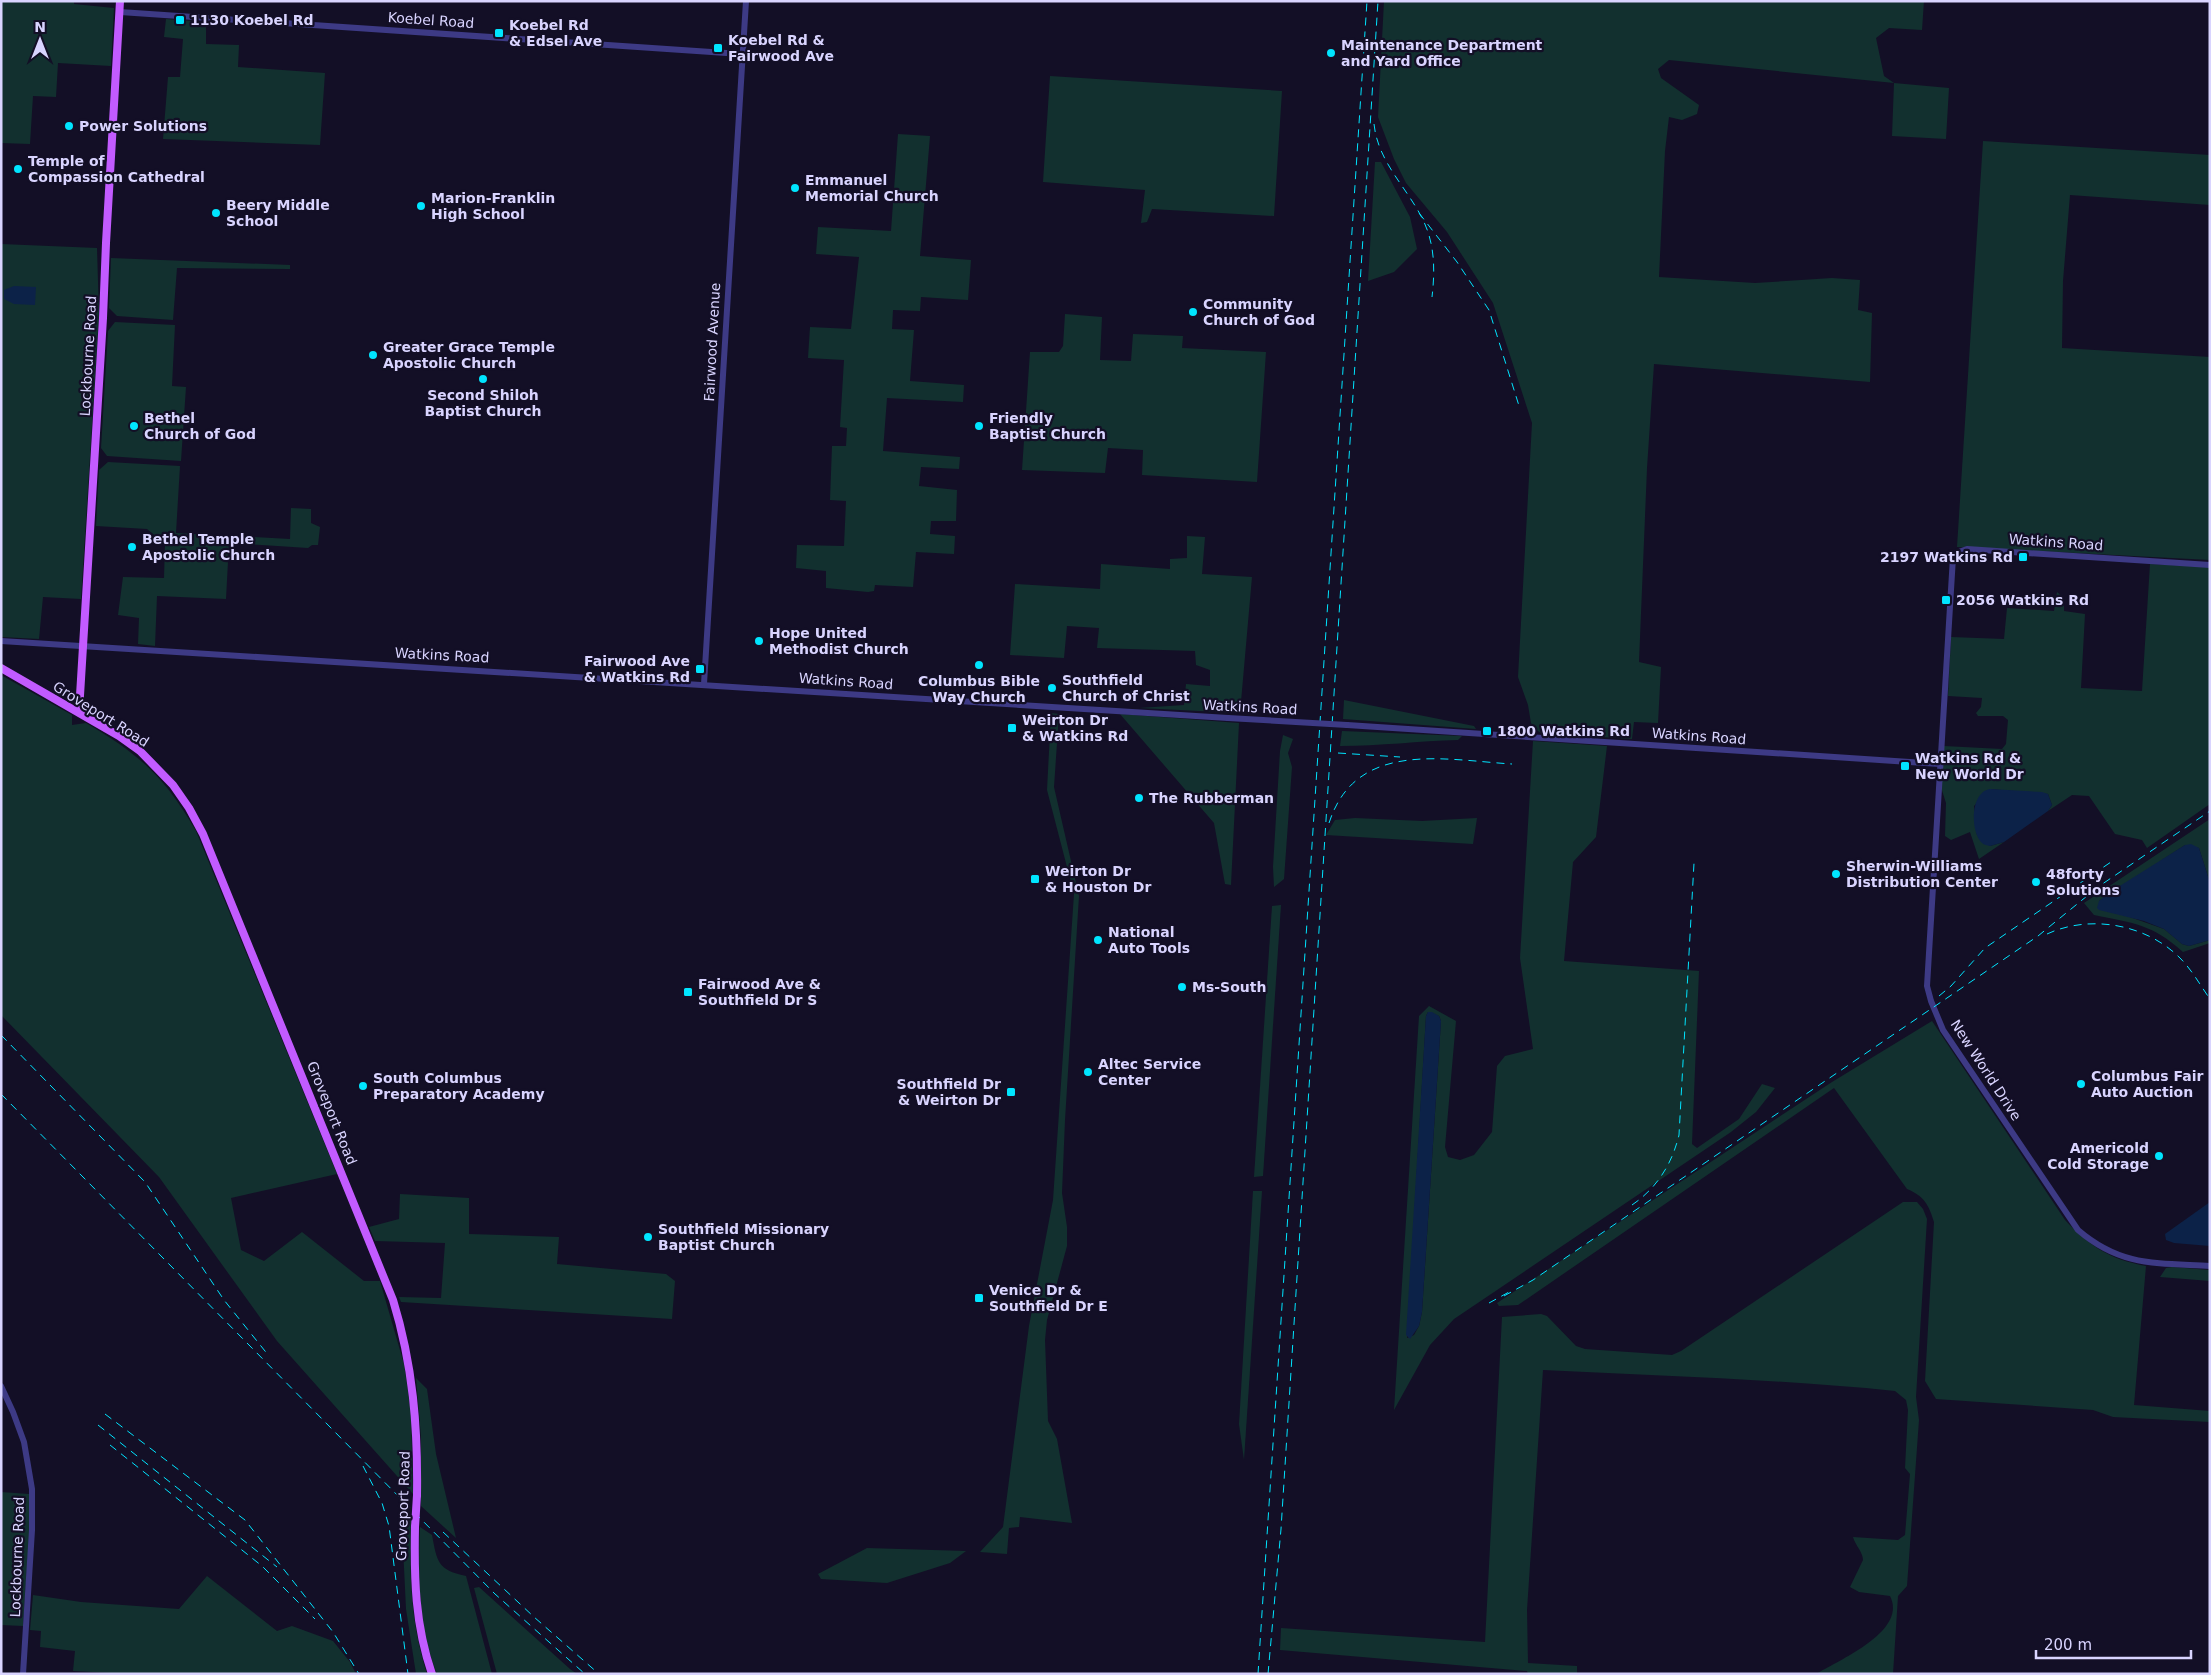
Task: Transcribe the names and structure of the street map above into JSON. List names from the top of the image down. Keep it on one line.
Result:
{"streets":{"main road":["Lockbourne Road","Groveport Road"],"street":["Koebel Road","Fairwood Avenue","Watkins Road","New World Drive"]},"crossings":[["Koebel Road","Fairwood Avenue"],["Koebel Road","Lockbourne Road"],["Fairwood Avenue","Watkins Road"],["Lockbourne Road","Watkins Road"],["Lockbourne Road","Groveport Road"],["Watkins Road","New World Drive"]],"places":{"transit":["1130 Koebel Rd","Koebel Rd & Edsel Ave","Koebel Rd & Fairwood Ave","2197 Watkins Rd","2056 Watkins Rd","Fairwood Ave & Watkins Rd","Weirton Dr & Watkins Rd","1800 Watkins Rd","Watkins Rd & New World Dr","Weirton Dr & Houston Dr","Fairwood Ave & Southfield Dr S","Southfield Dr & Weirton Dr","Venice Dr & Southfield Dr E"],"other":["Maintenance Department and Yard Office","Power Solutions","Temple of Compassion Cathedral","Emmanuel Memorial Church","Marion-Franklin High School","Beery Middle School","Community Church of God","Greater Grace Temple Apostolic Church","Second Shiloh Baptist Church","Bethel Church of God","Friendly Baptist Church","Bethel Temple Apostolic Church","Hope United Methodist Church","Columbus Bible Way Church","Southfield Church of Christ","The Rubberman","Sherwin-Williams Distribution Center","48forty Solutions","National Auto Tools","Ms-South","Altec Service Center","Columbus Fair Auto Auction","South Columbus Preparatory Academy","Americold Cold Storage","Southfield Missionary Baptist Church"]},"scale_bar":"200 m","north":"top"}
